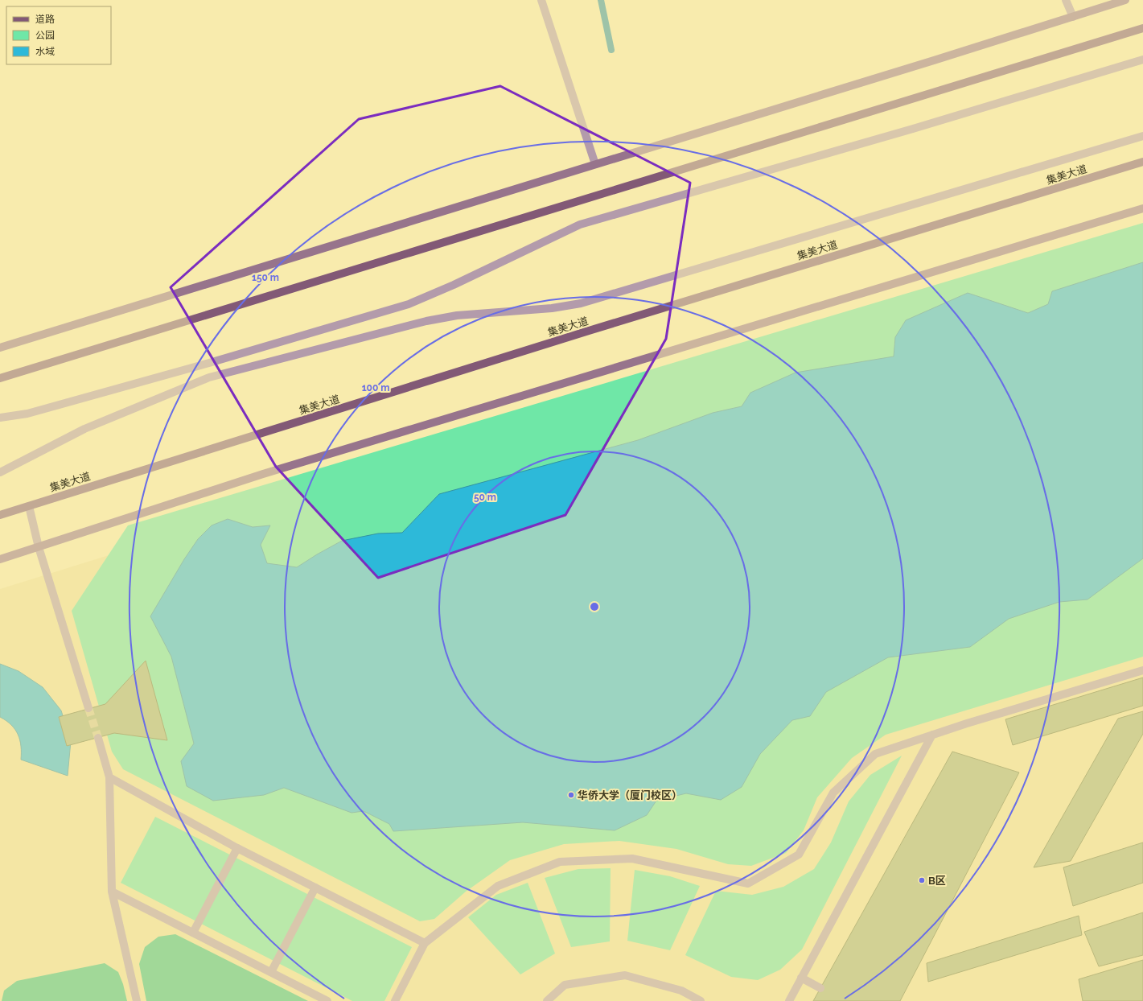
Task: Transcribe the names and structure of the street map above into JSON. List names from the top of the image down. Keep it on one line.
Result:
{"streets":{"main road":["集美大道"]},"places":["华侨大学（厦门校区）","B区"],"legend":["道路","公园","水域"],"rings":["150 m","100 m","50 m"]}
